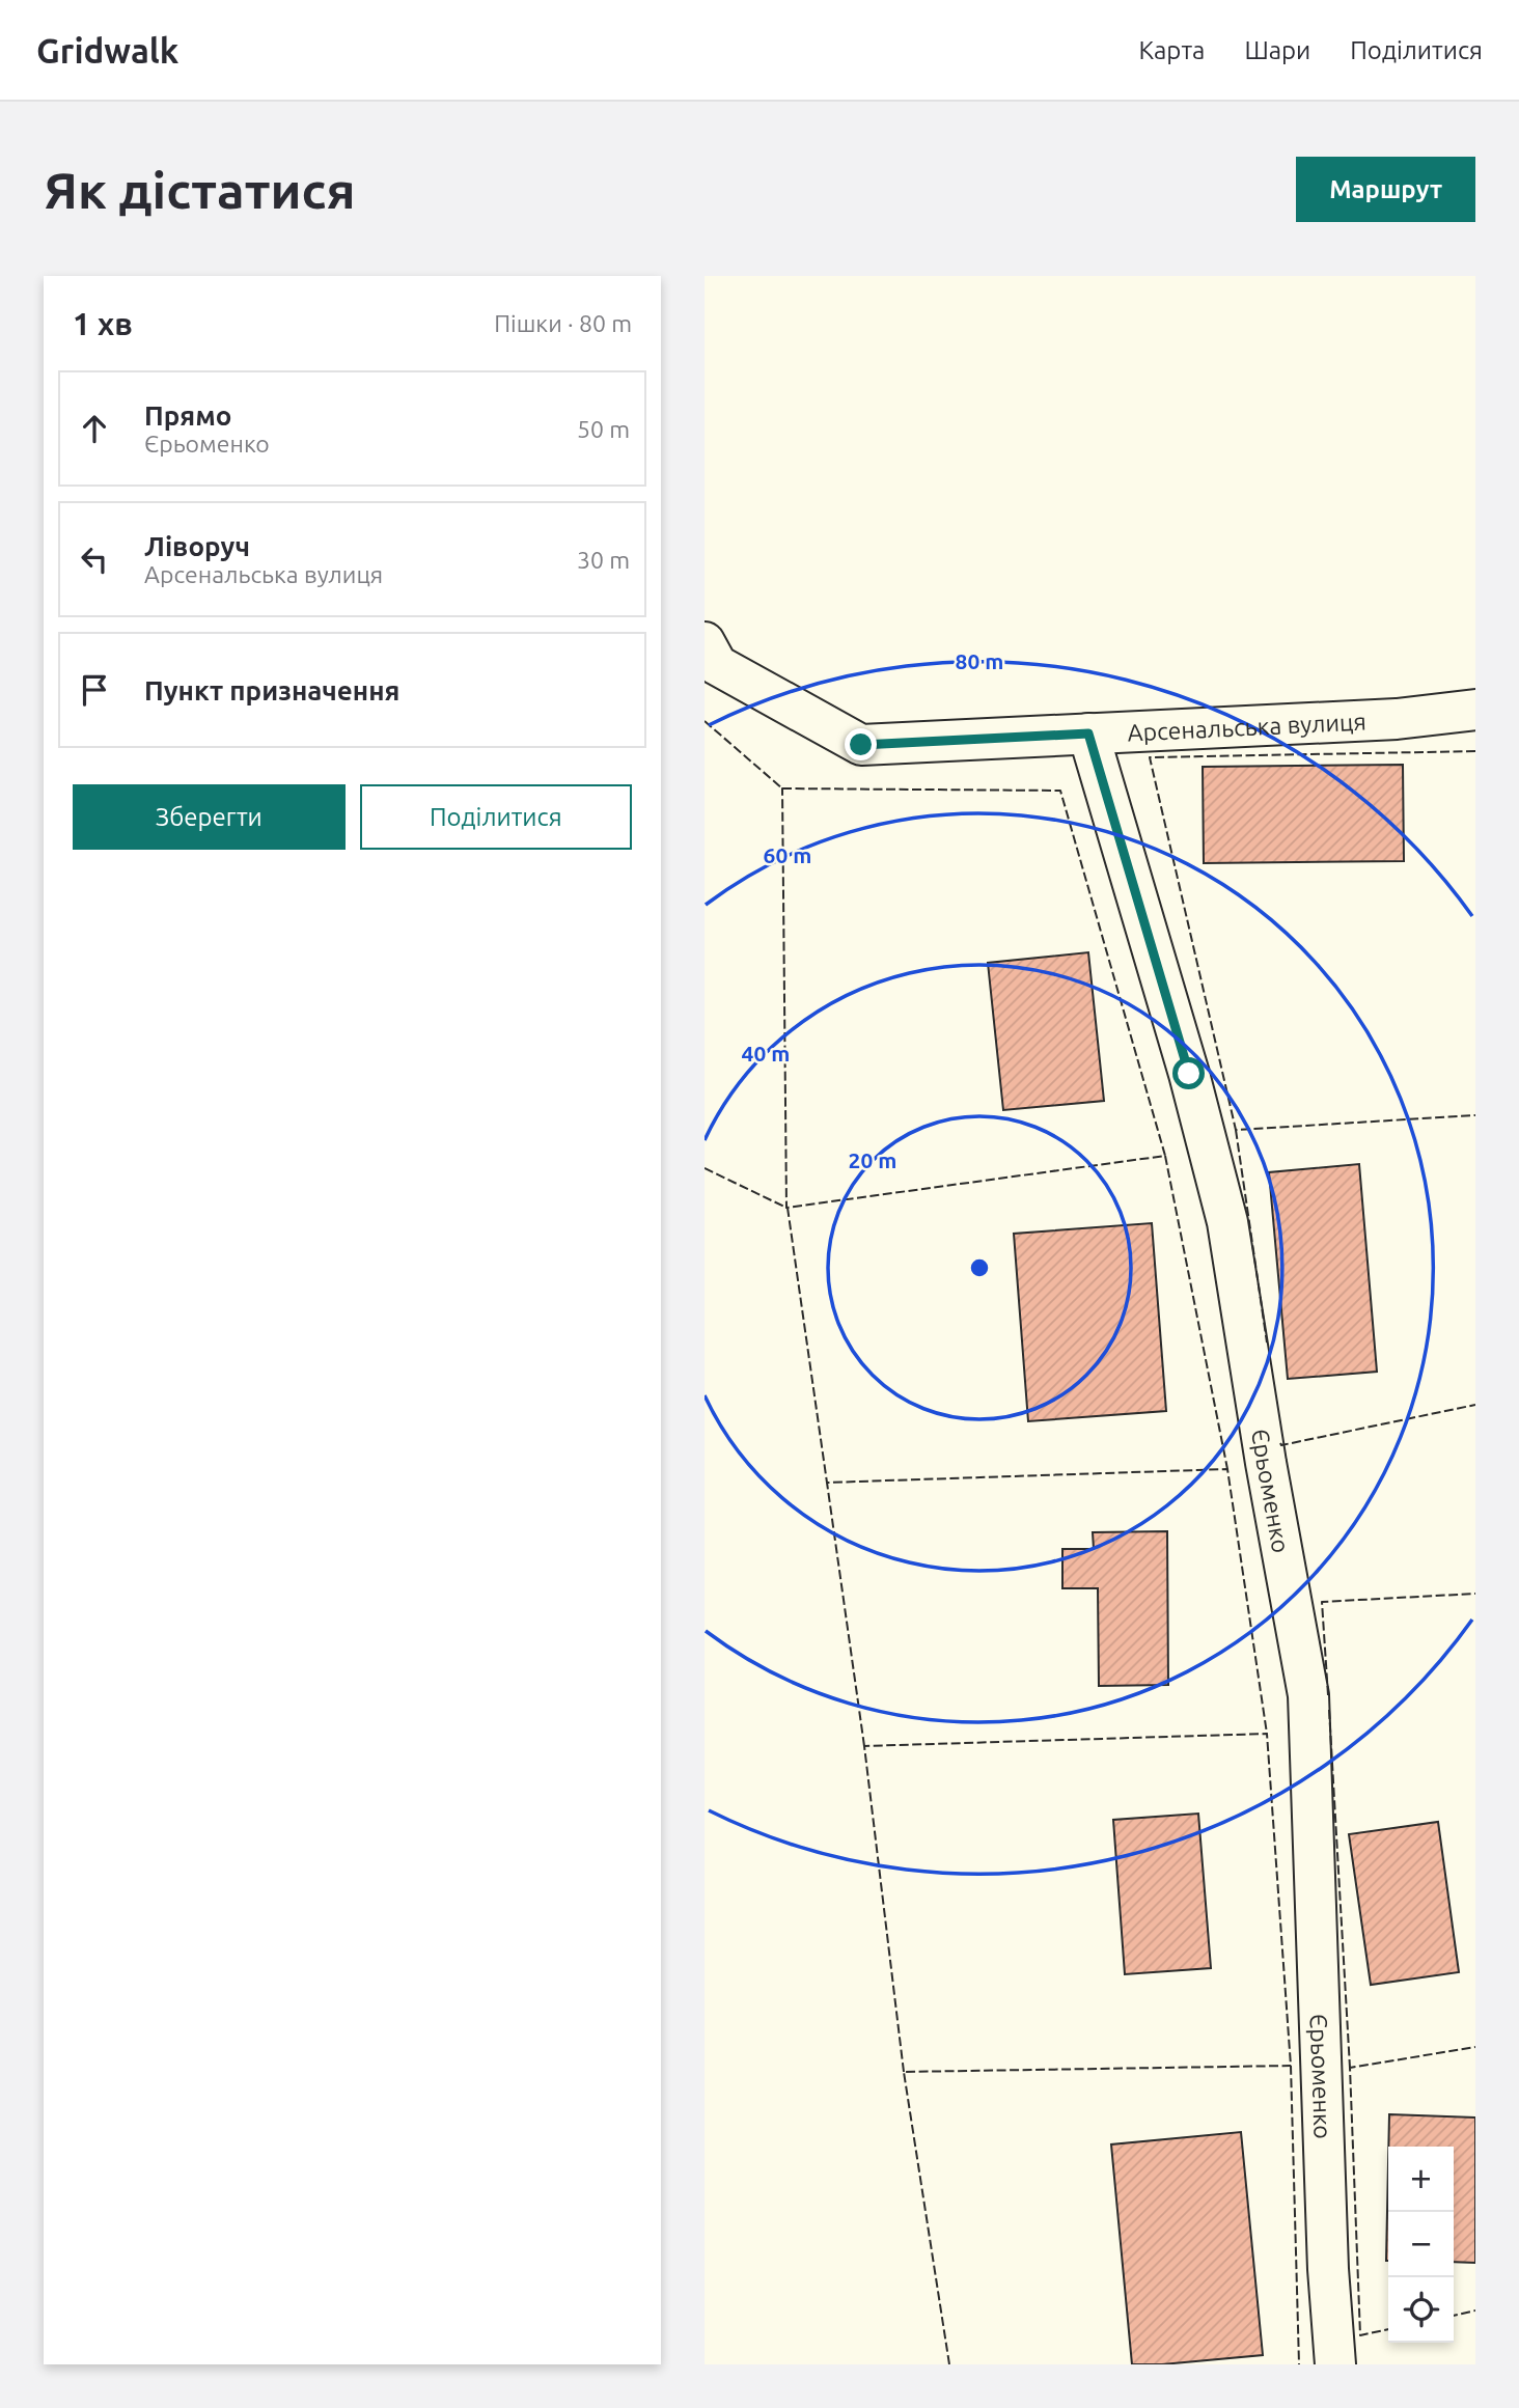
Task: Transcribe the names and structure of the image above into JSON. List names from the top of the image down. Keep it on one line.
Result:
{"streets":{"street":["Арсенальська вулиця","Єрьоменко"]},"crossings":[["Арсенальська вулиця","Єрьоменко"]],"page":{"header":"Gridwalk","nav":["Карта","Шари","Поділитися"],"buttons":["Маршрут",["Зберегти","Поділитися"]],"title":"Як дістатися","heading":["1 хв","Пішки · 80 m"],"list":[["Прямо","Єрьоменко","50 m"],["Ліворуч","Арсенальська вулиця","30 m"],"Пункт призначення"],"map_buttons":["+","−"]},"rings":["80 m","60 m","40 m","20 m"]}
